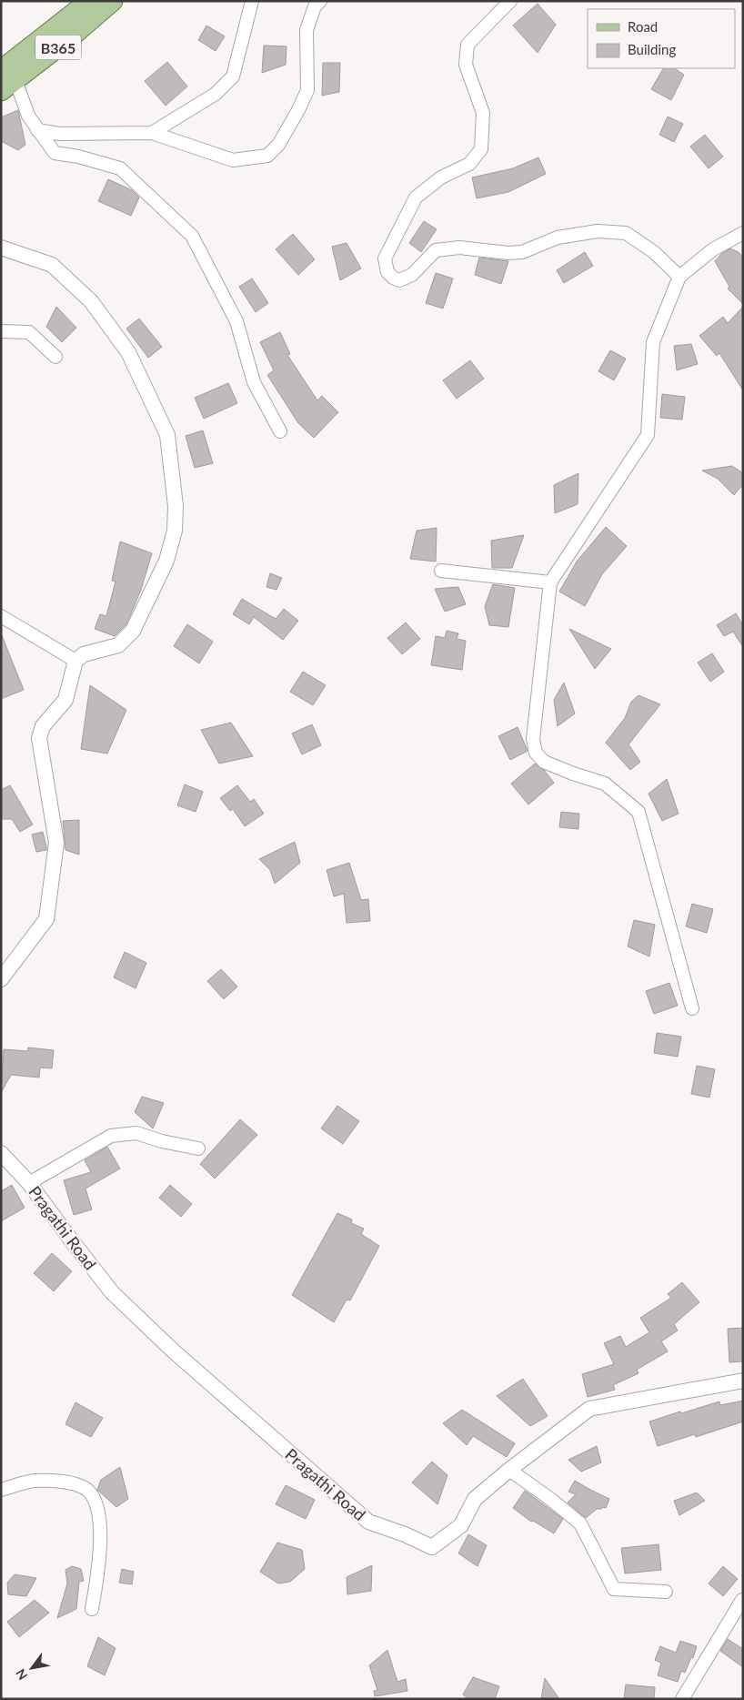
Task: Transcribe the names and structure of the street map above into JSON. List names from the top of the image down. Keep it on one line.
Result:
{"streets":{"main road":["B365"],"street":["Pragathi Road"]},"legend":["Road","Building"],"north":"bottom left"}
